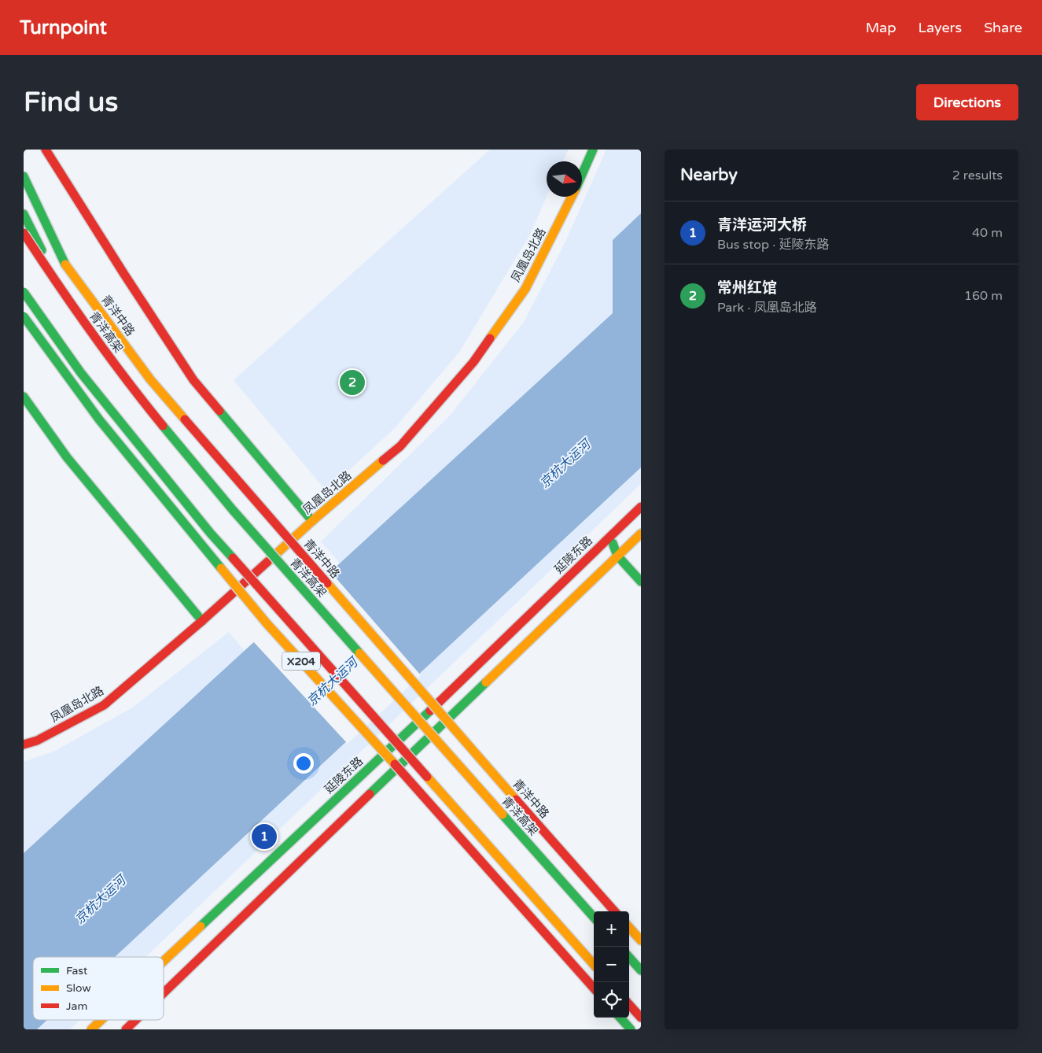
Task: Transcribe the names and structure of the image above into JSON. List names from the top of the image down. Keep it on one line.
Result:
{"streets":{"main road":["凤凰岛北路","青洋中路","青洋高架","延陵东路","X204"]},"water":["京杭大运河"],"legend":["Fast","Slow","Jam"],"north":"right","page":{"header":"Turnpoint","nav":["Map","Layers","Share"],"buttons":"Directions","title":"Find us","heading":["Nearby","2 results"],"list":[{"mark":"1","name":"青洋运河大桥","note":"Bus stop · 延陵东路","value":"40 m"},{"mark":"2","name":"常州红馆","note":"Park · 凤凰岛北路","value":"160 m"}],"pins":["2","1"],"map_buttons":["+","−"]}}
